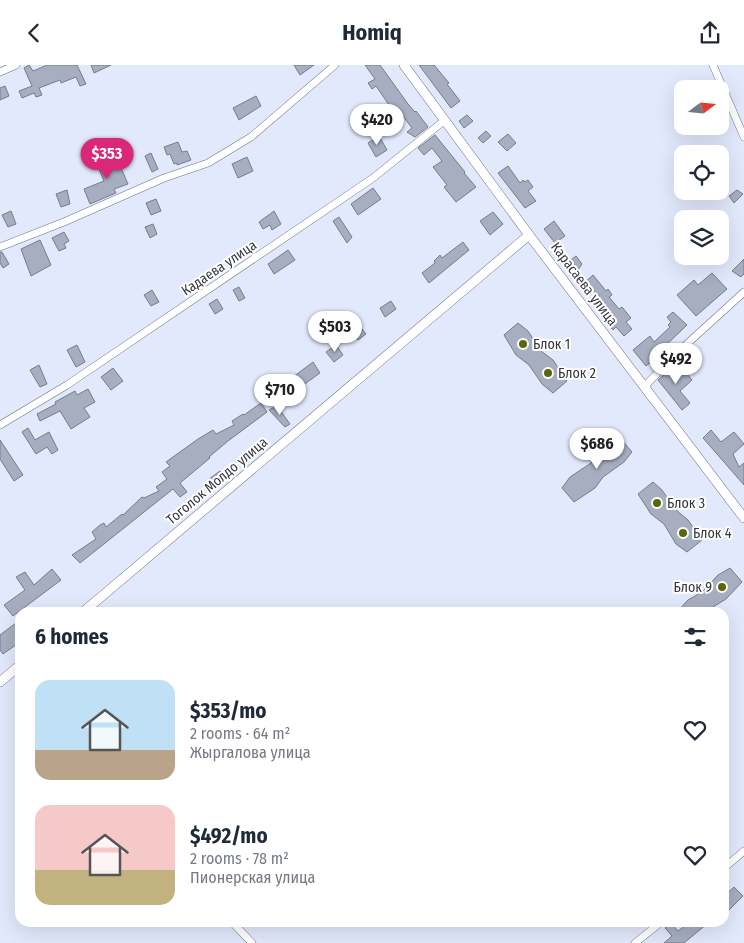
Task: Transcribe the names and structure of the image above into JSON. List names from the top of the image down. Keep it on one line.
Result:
{"streets":{"street":["Кадаева улица","Карасаева улица","Тоголок Молдо улица"]},"crossings":[["Кадаева улица","Карасаева улица"],["Карасаева улица","Тоголок Молдо улица"]],"places":["Блок 1","Блок 2","Блок 3","Блок 4","Блок 9"],"north":"right","page":{"header":"Homiq","price":["$420","$353","$503","$492","$710","$686"],"heading":"6 homes","list":[{"name":"$353/mo","note":"2 rooms · 64 m² · Жыргалова улица"},{"name":"$492/mo","note":"2 rooms · 78 m² · Пионерская улица"}]}}
